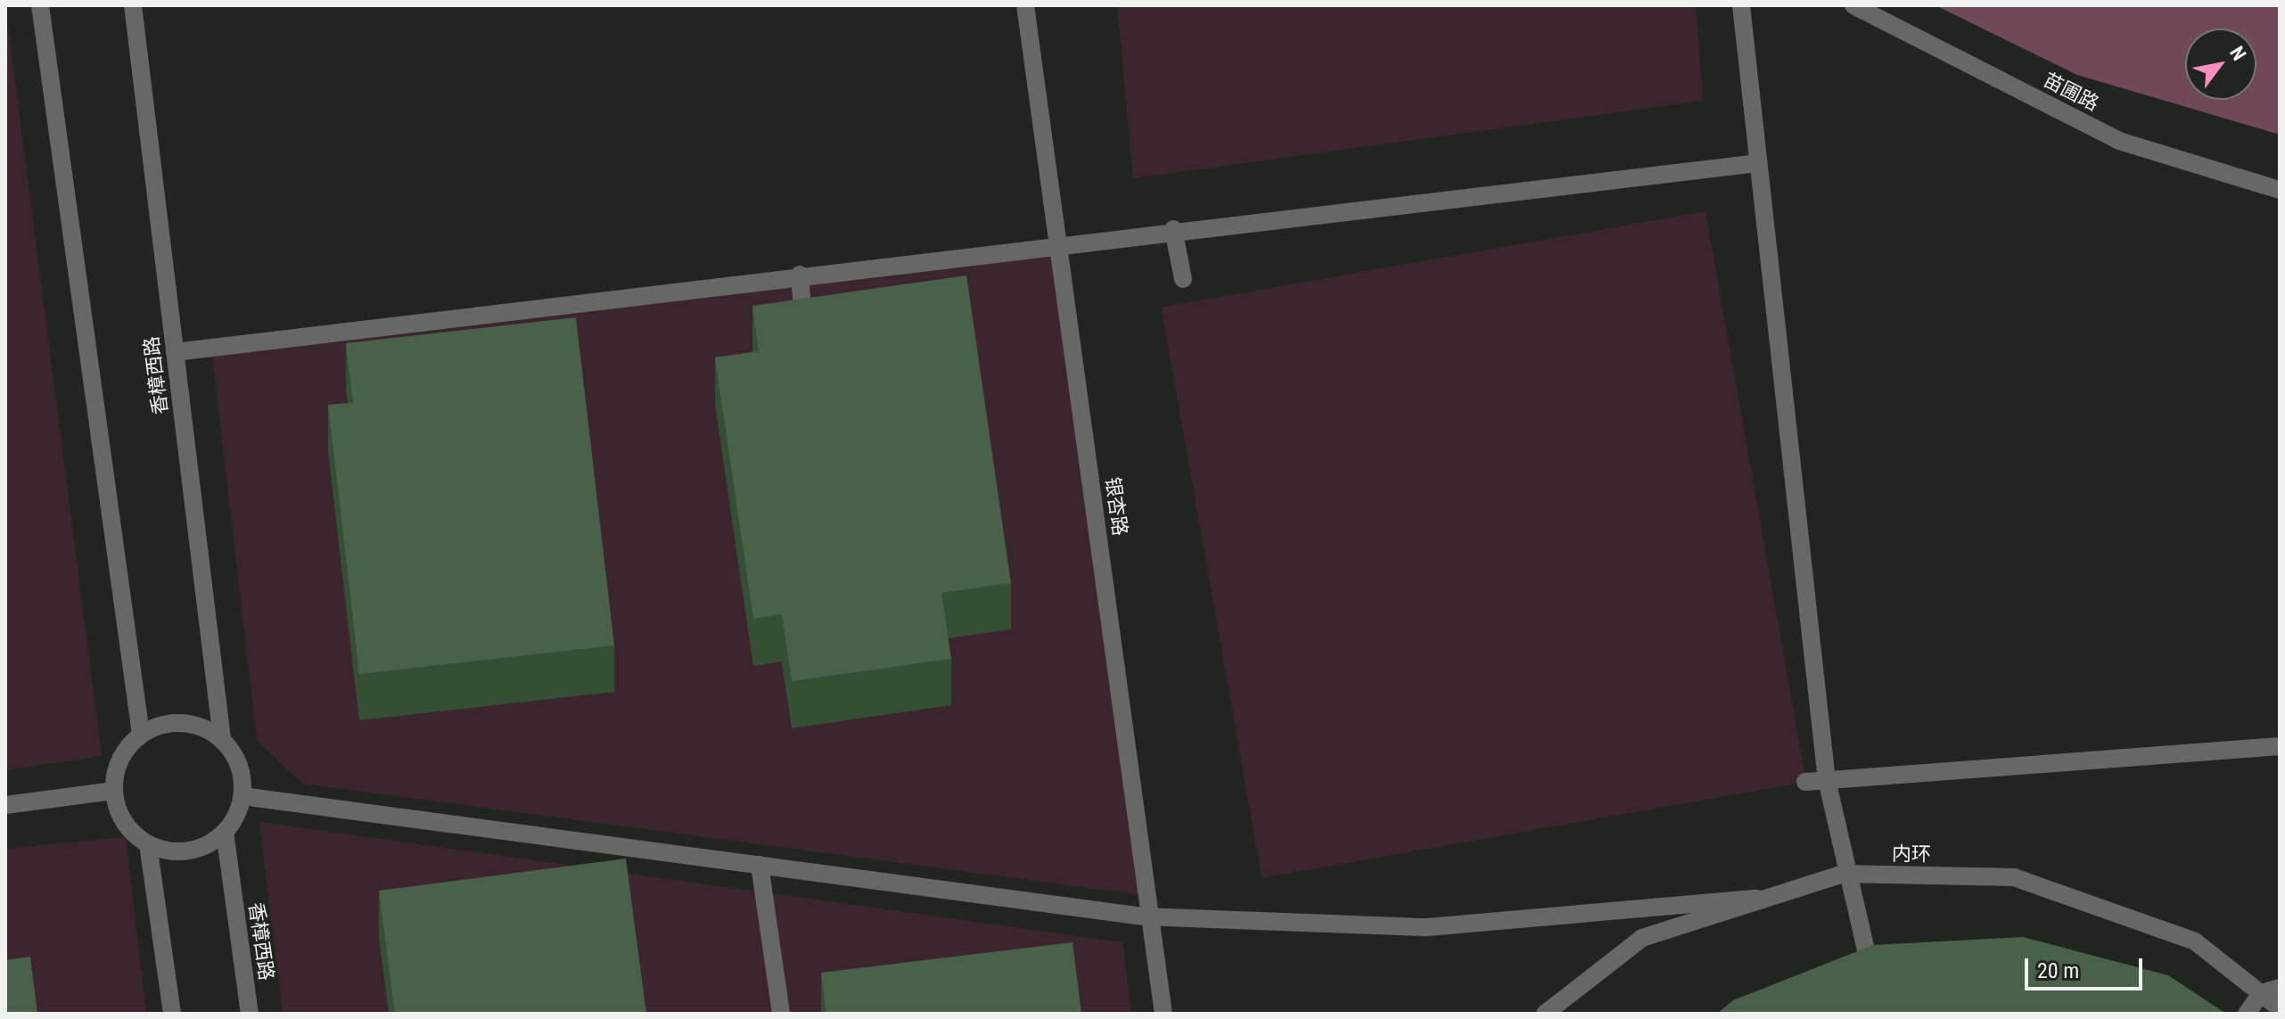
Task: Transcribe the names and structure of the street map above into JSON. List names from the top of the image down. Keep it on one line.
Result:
{"streets":{"street":["苗圃路","香樟西路","银杏路","内环"]},"scale_bar":"20 m","north":"top right"}
